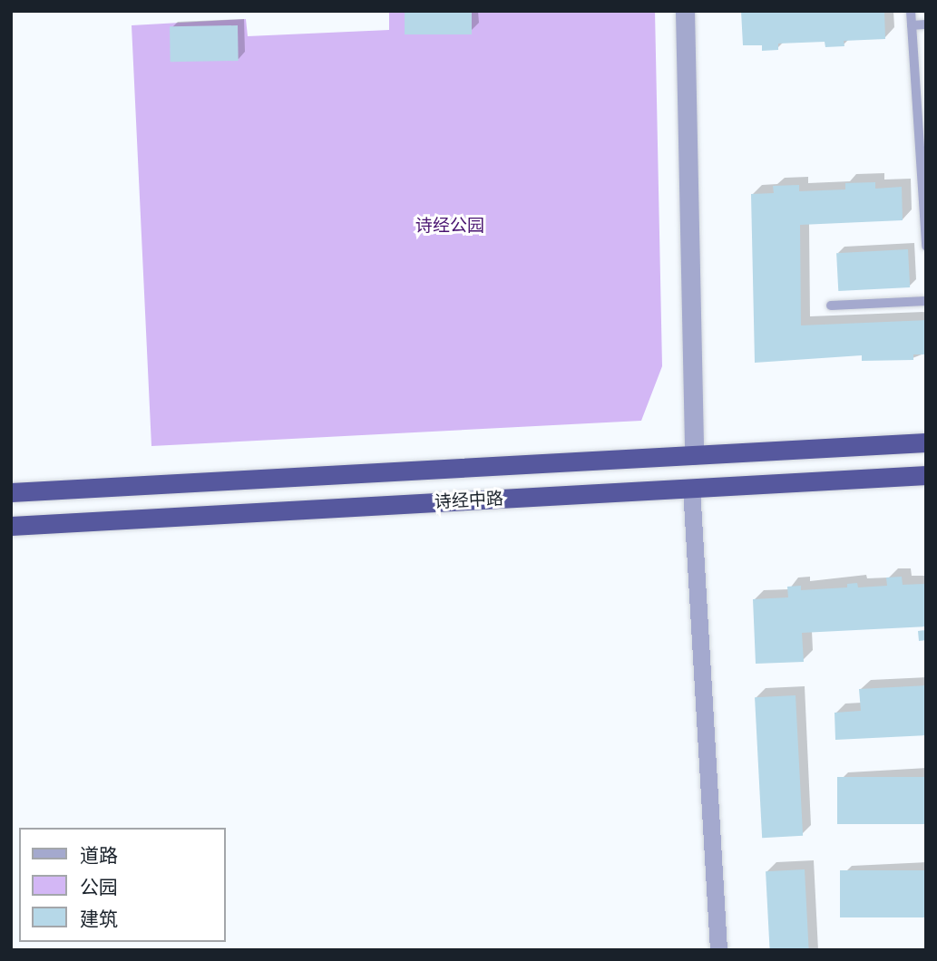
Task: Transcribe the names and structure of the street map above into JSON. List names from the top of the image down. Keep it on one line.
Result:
{"streets":{"highway":["诗经中路"]},"parks":["诗经公园"],"legend":["道路","公园","建筑"]}
